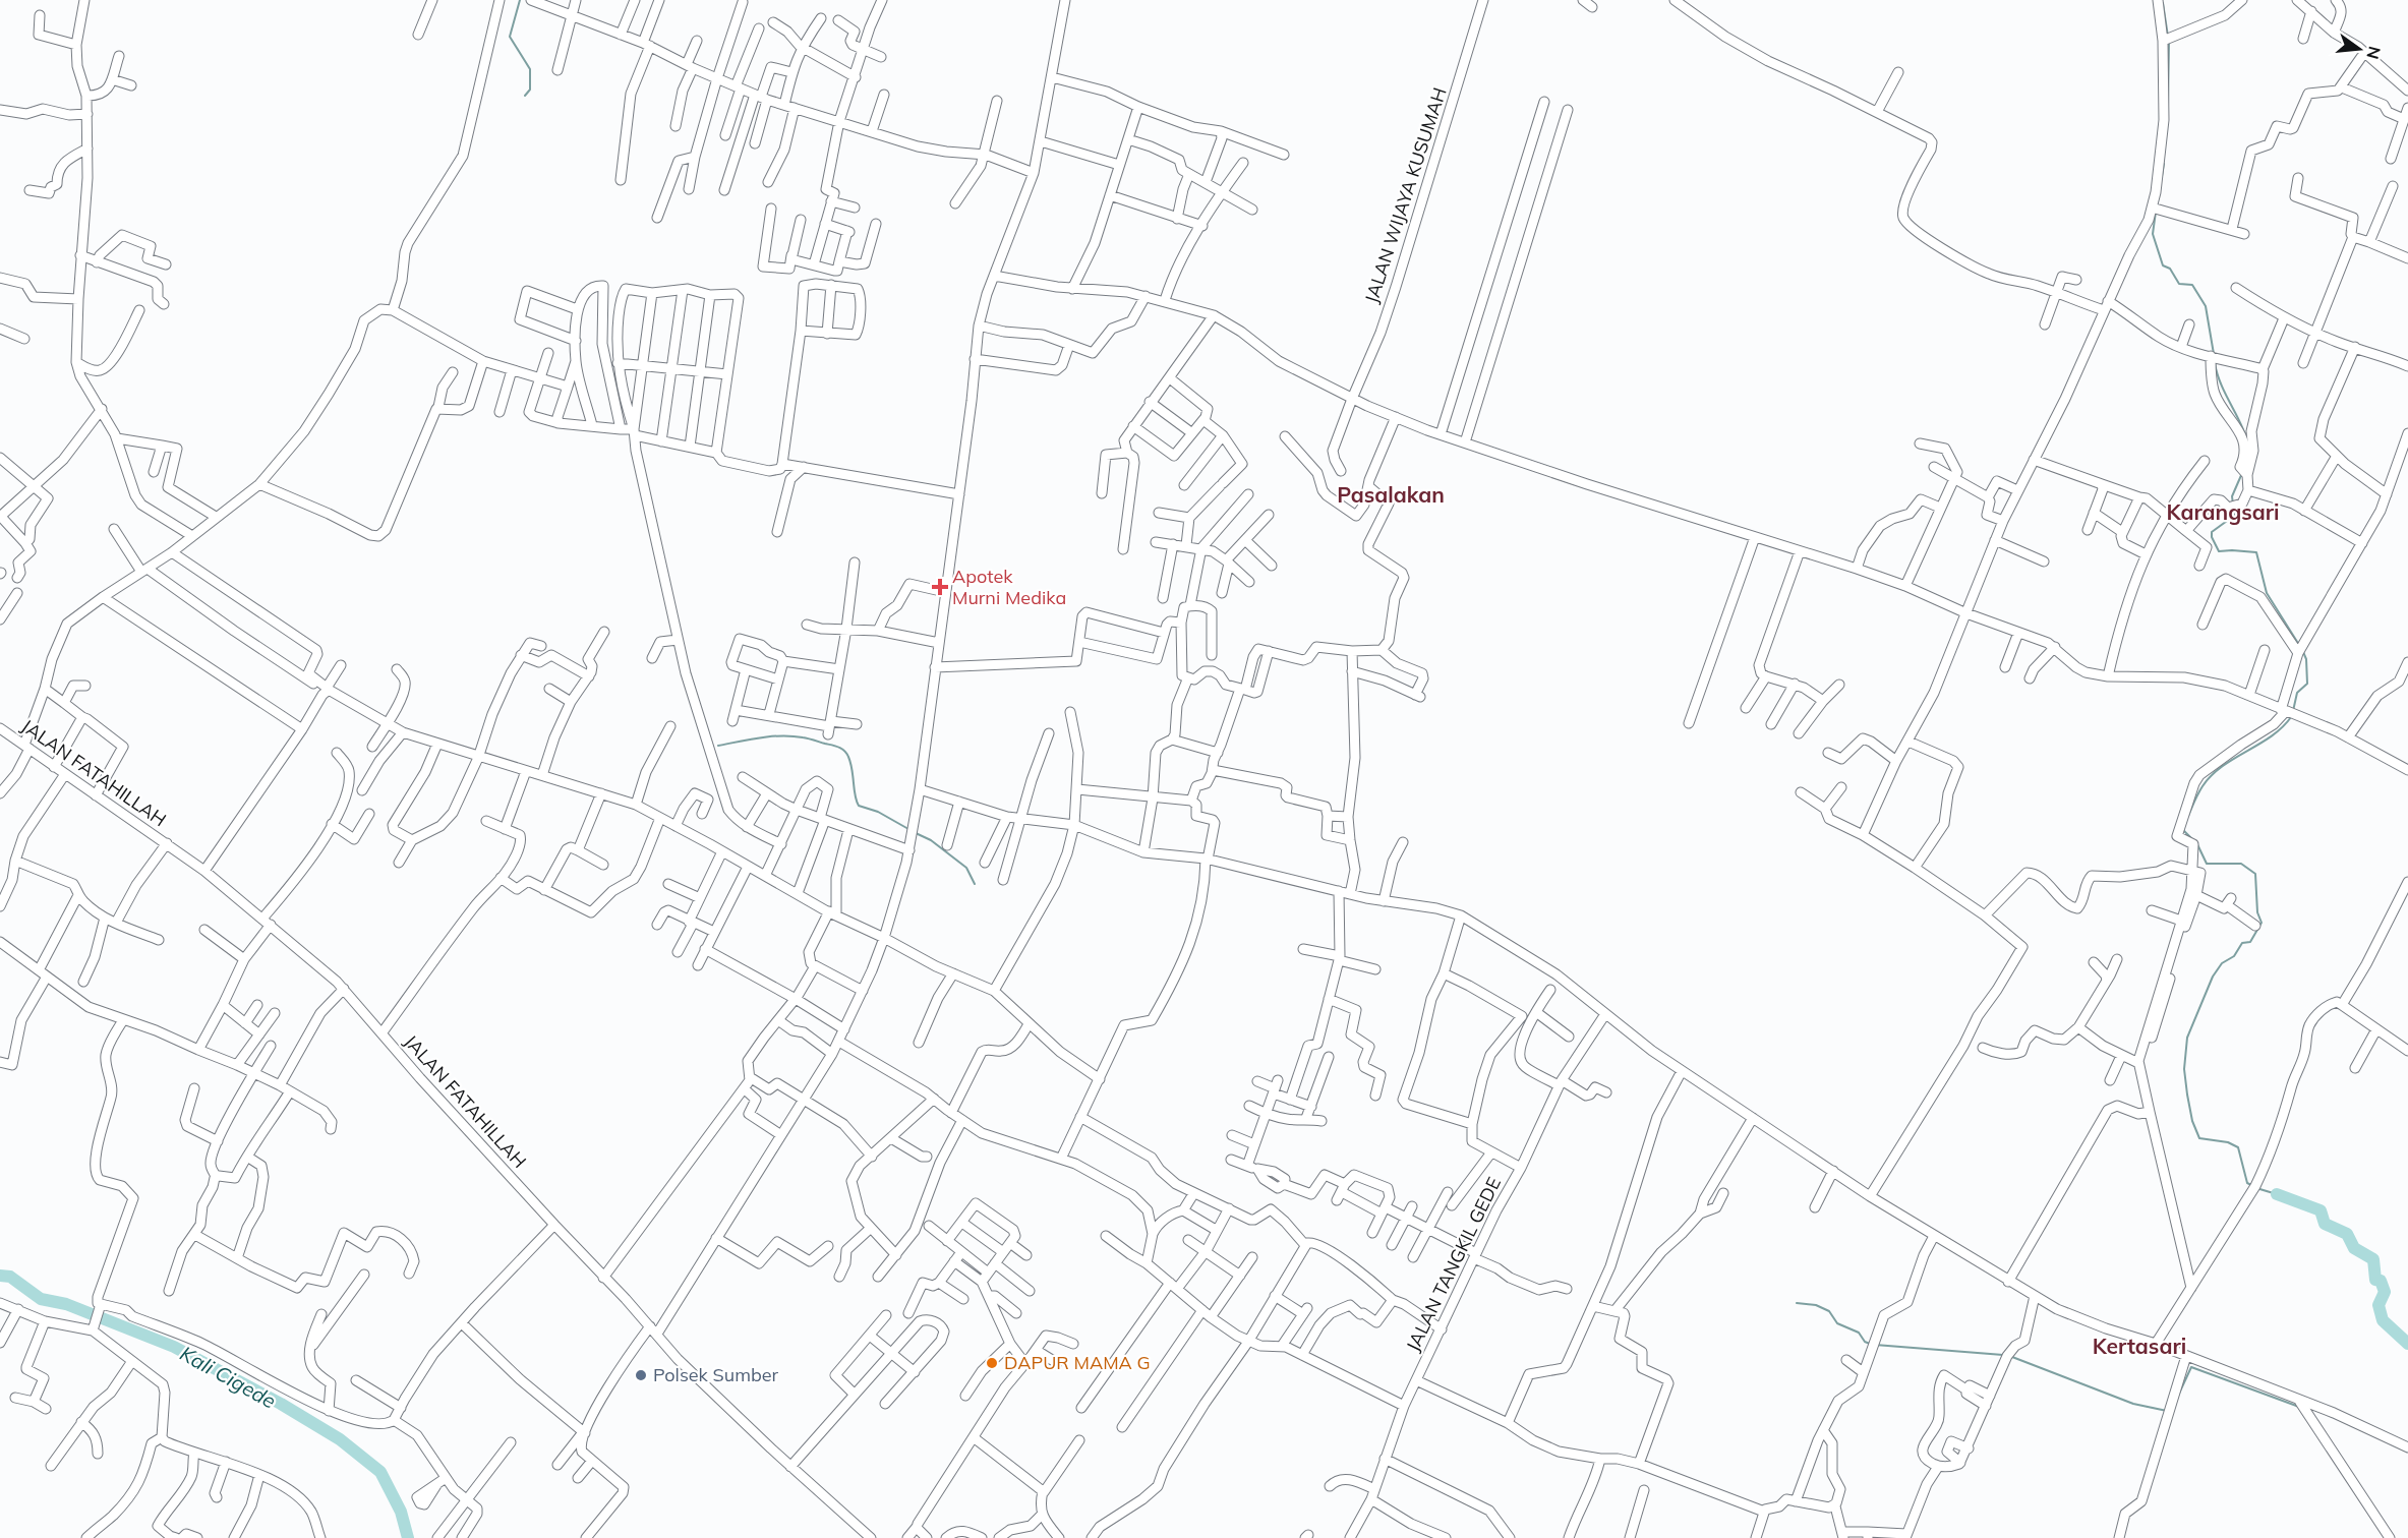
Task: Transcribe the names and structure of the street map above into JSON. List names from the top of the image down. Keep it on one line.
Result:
{"streets":{"street":["JALAN WIJAYA KUSUMAH","JALAN FATAHILLAH","JALAN TANGKIL GEDE"]},"districts":["Pasalakan","Karangsari","Kertasari"],"water":["Kali Cigede"],"places":{"health":["Apotek Murni Medika"],"other":["DAPUR MAMA G","Polsek Sumber"]},"north":"right"}
